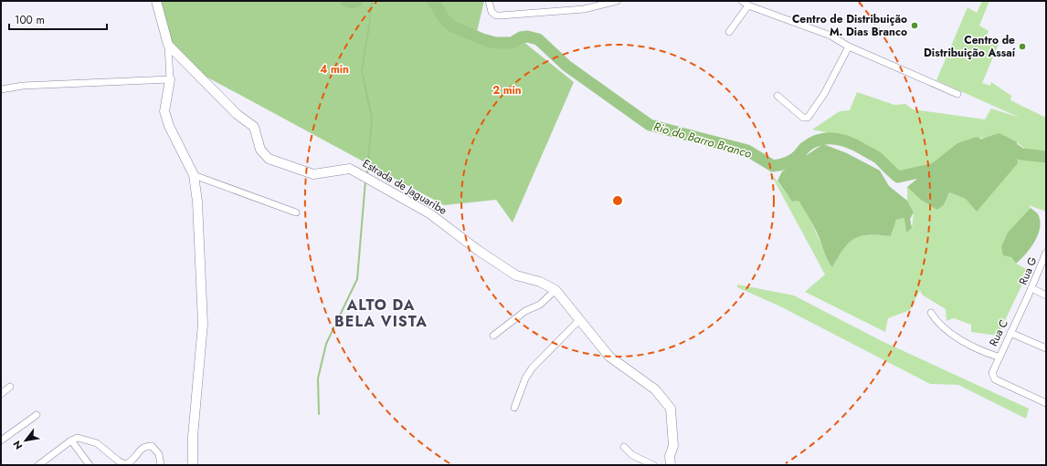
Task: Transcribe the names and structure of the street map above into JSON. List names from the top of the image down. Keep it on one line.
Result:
{"streets":{"street":["Estrada de Jaguaribe","Rua G","Rua C"]},"crossings":[["Rua G","Rua C"]],"districts":["ALTO DA BELA VISTA"],"water":["Rio do Barro Branco"],"places":["Centro de Distribuição M. Dias Branco","Centro de Distribuição Assaí"],"scale_bar":"100 m","north":"bottom left","rings":["4 min","2 min"]}
